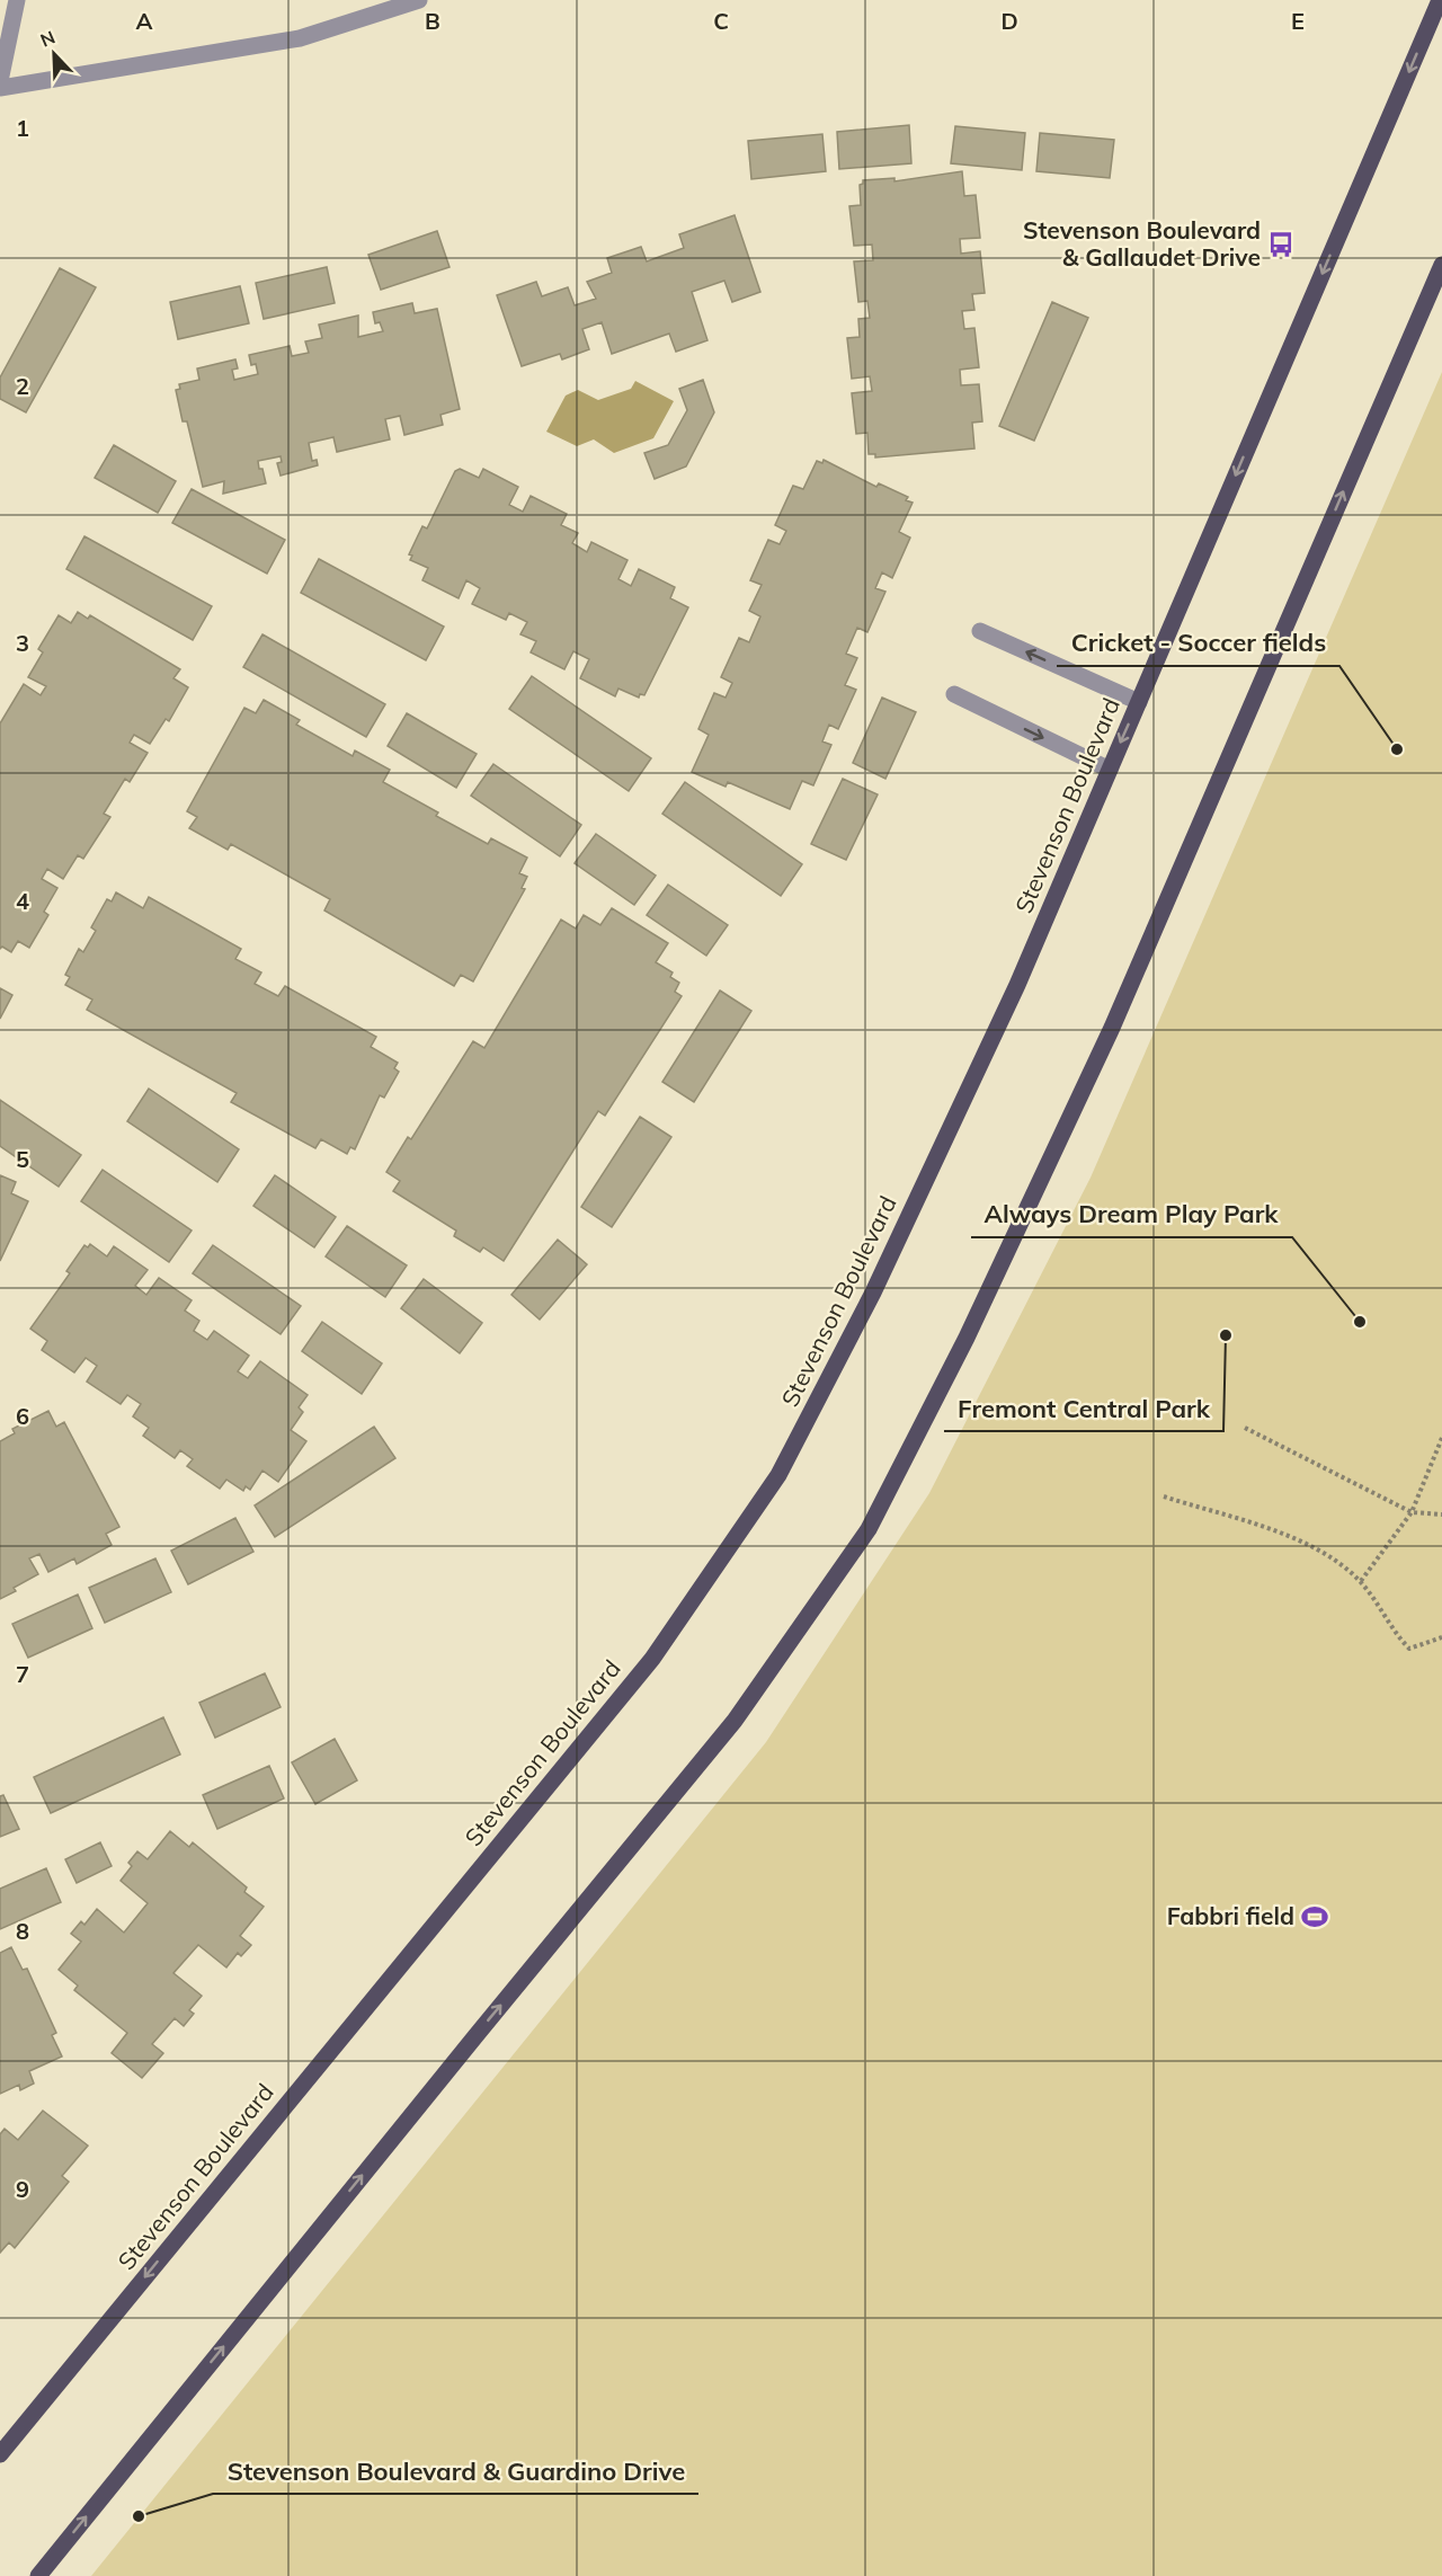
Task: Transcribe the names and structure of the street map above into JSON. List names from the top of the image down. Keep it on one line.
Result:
{"streets":{"main road":["Stevenson Boulevard"]},"places":{"bus stop":["Stevenson Boulevard & Gallaudet Drive"],"other":["Cricket - Soccer fields","Always Dream Play Park","Fremont Central Park","Stevenson Boulevard & Guardino Drive"],"sports":["Fabbri field"]},"north":"top left","grid":{"columns":["A","B","C","D","E"],"rows":["1","2","3","4","5","6","7","8","9"]}}
